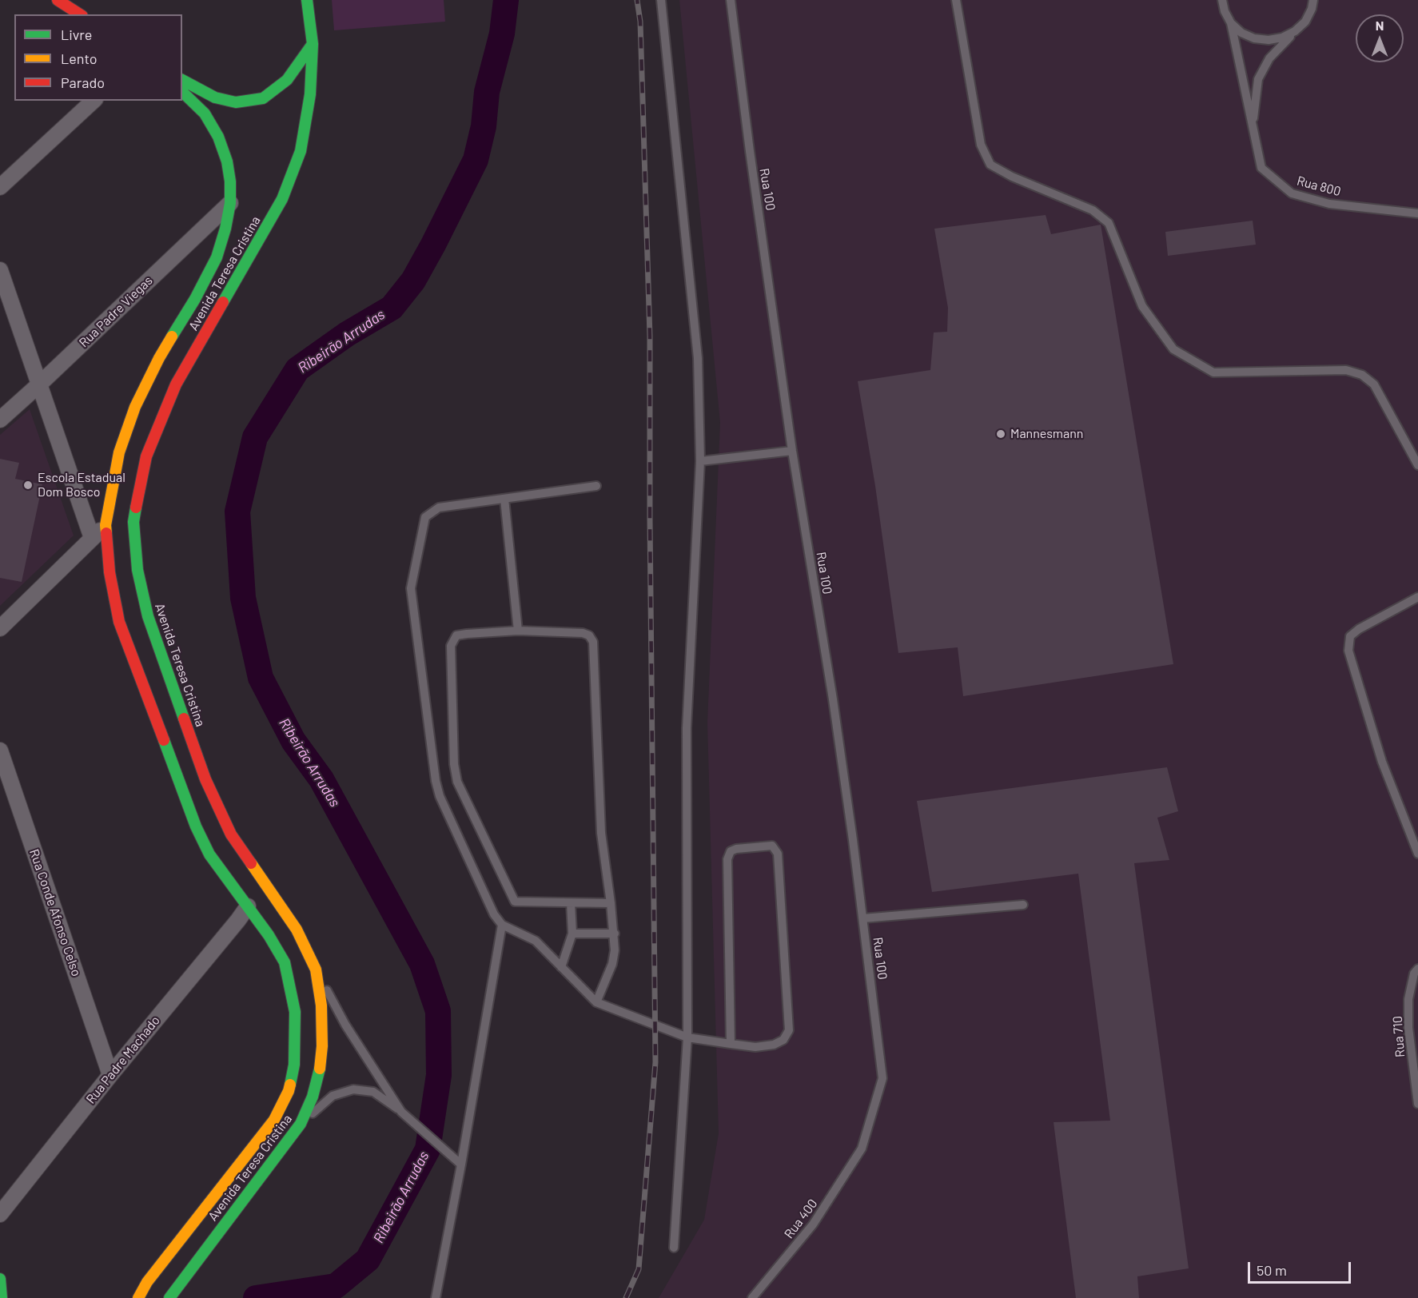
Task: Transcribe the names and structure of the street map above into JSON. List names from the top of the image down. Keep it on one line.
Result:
{"streets":{"main road":["Avenida Teresa Cristina"],"street":["Rua Padre Viegas","Rua Conde Afonso Celso","Rua Padre Machado"],"lane":["Rua 800","Rua 100","Rua 710","Rua 400"]},"crossings":[["Rua 100","Rua 400"],["Avenida Teresa Cristina","Rua Padre Viegas"],["Avenida Teresa Cristina","Rua Padre Machado"],["Rua Conde Afonso Celso","Rua Padre Machado"]],"water":["Ribeirão Arrudas"],"places":["Mannesmann","Escola Estadual Dom Bosco"],"legend":["Livre","Lento","Parado"],"scale_bar":"50 m","north":"top"}
